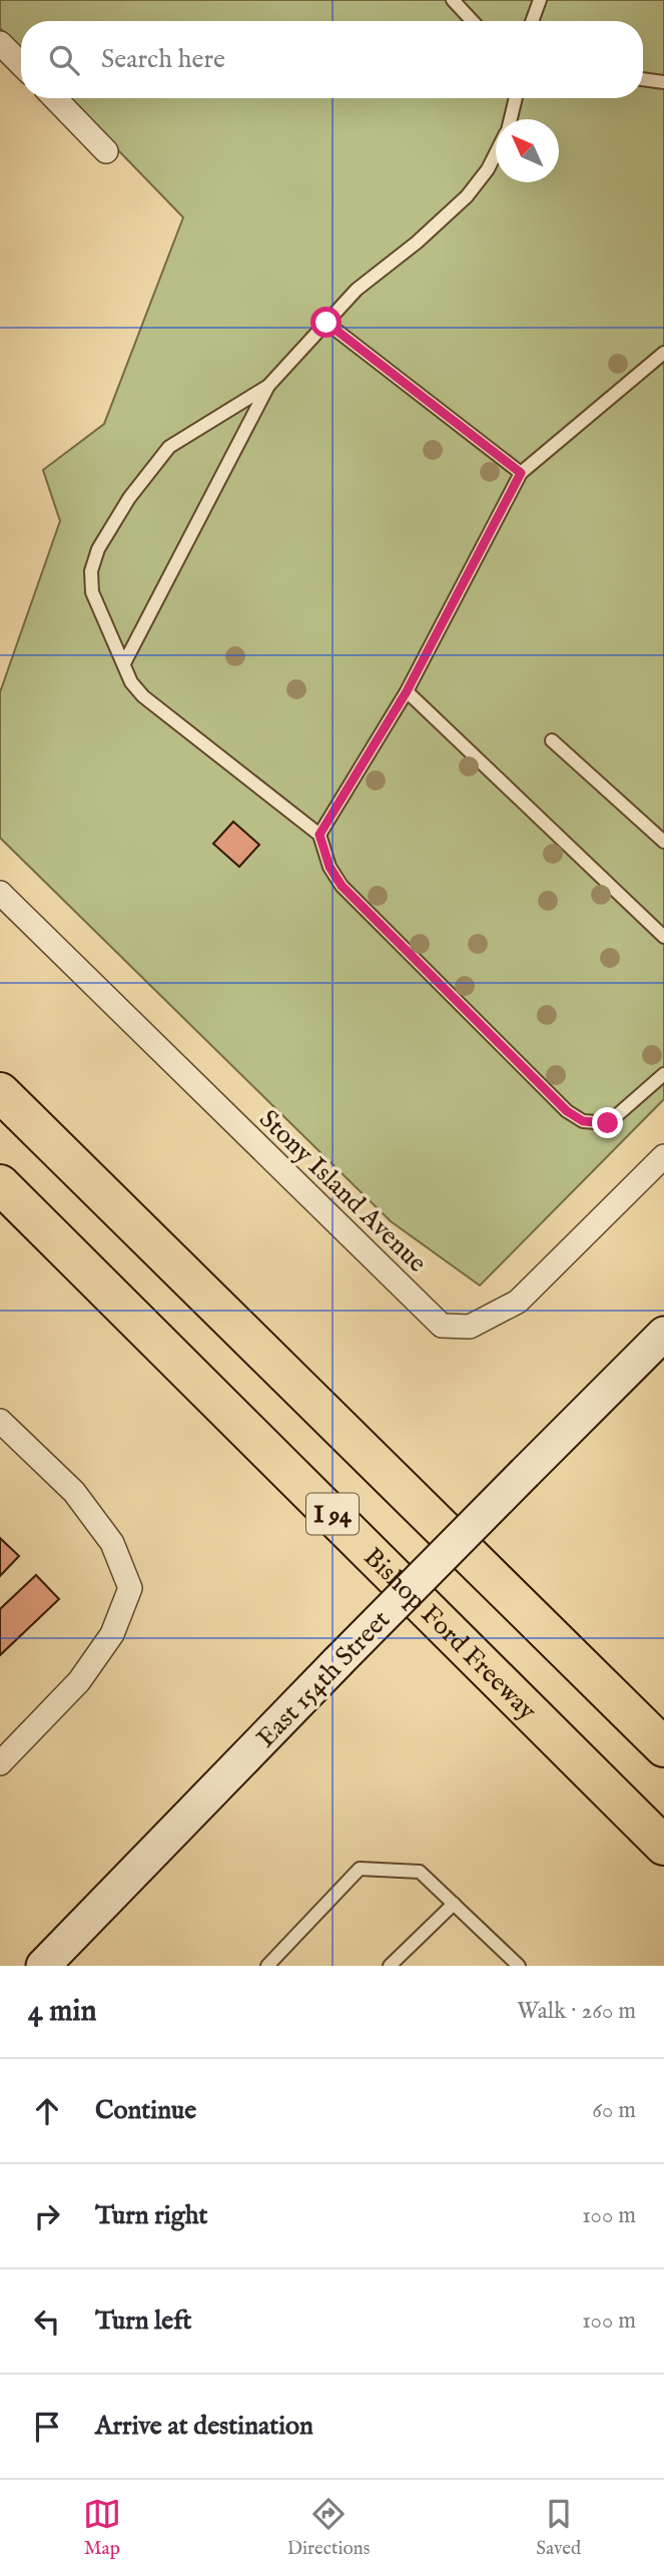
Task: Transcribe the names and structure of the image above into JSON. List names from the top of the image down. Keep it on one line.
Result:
{"streets":{"highway":["I 94","Bishop Ford Freeway"],"street":["Stony Island Avenue","East 154th Street"]},"north":"top left","page":{"search":"Search here","heading":["4 min","Walk · 260 m"],"list":[["Continue","60 m"],["Turn right","100 m"],["Turn left","100 m"],"Arrive at destination"],"nav":["Map","Directions","Saved"]}}
